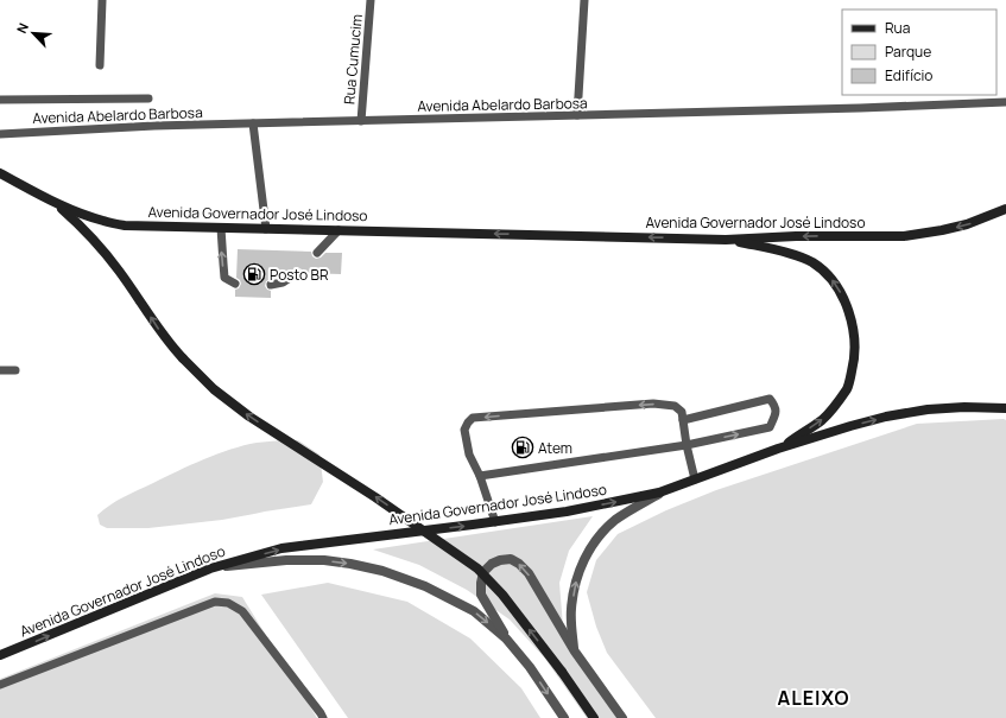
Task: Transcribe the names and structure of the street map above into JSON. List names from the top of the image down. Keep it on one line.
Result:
{"streets":{"main road":["Avenida Governador José Lindoso"],"lane":["Rua Cumucim","Avenida Abelardo Barbosa"]},"crossings":[["Rua Cumucim","Avenida Abelardo Barbosa"]],"districts":["ALEIXO"],"places":{"fuel station":["Posto BR","Atem"]},"legend":["Rua","Parque","Edifício"],"north":"top left"}
